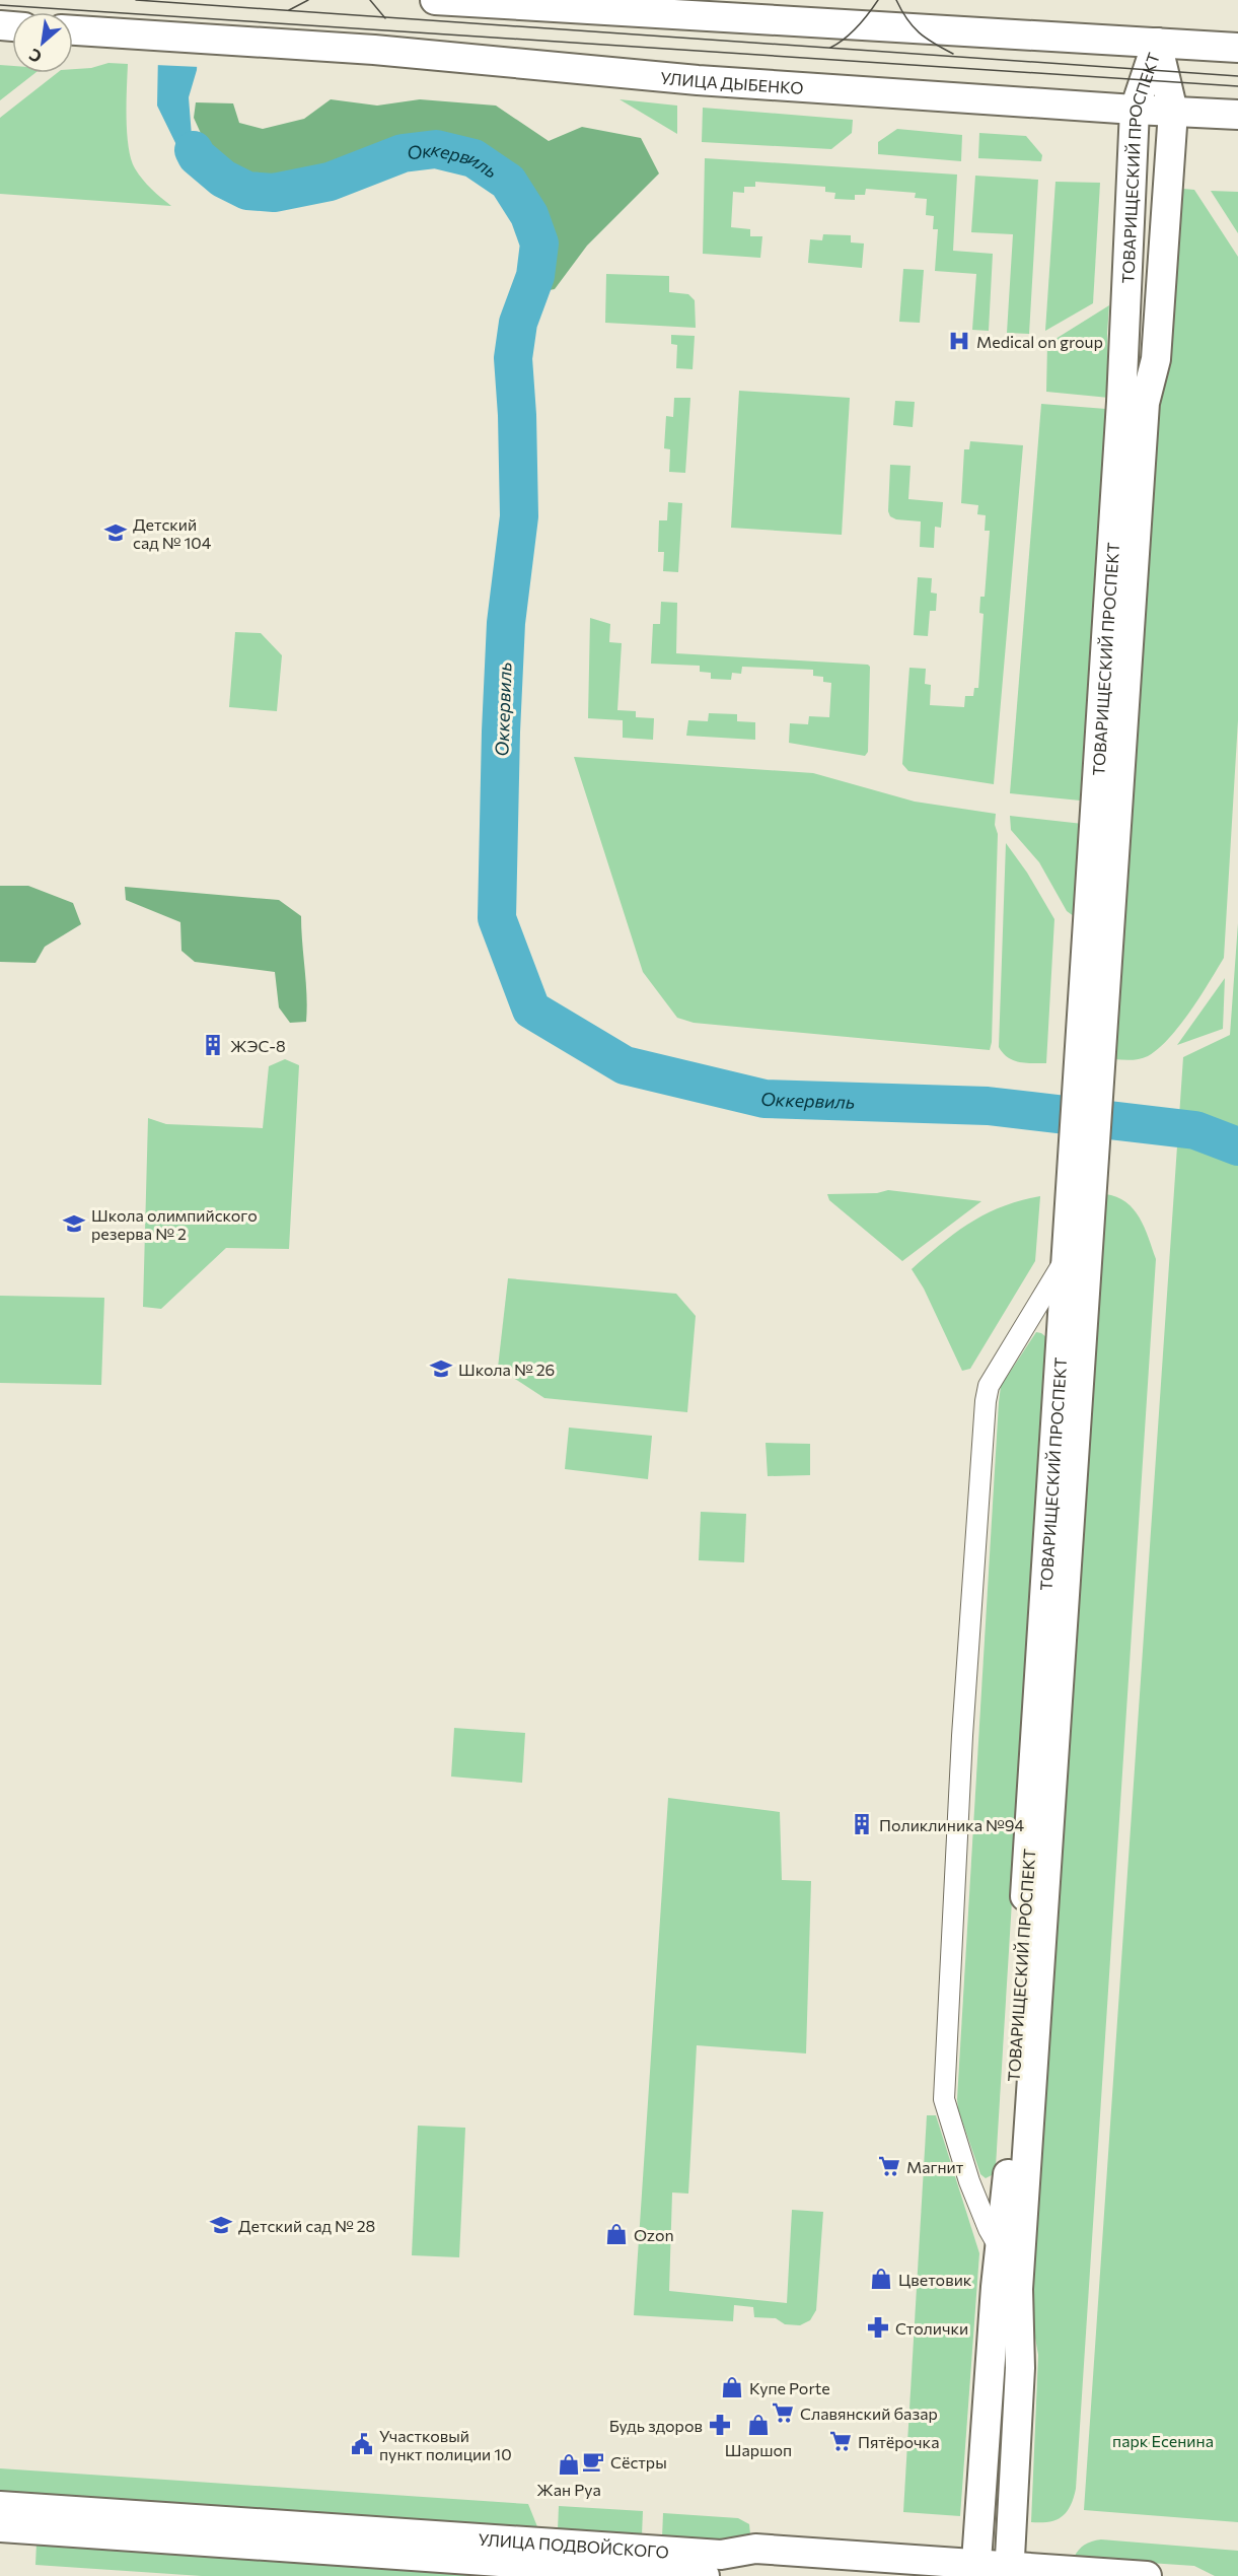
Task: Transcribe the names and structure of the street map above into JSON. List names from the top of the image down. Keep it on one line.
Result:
{"streets":{"street":["УЛИЦА ДЫБЕНКО","ТОВАРИЩЕСКИЙ ПРОСПЕКТ","УЛИЦА ПОДВОЙСКОГО"]},"crossings":[["УЛИЦА ДЫБЕНКО","ТОВАРИЩЕСКИЙ ПРОСПЕКТ"],["ТОВАРИЩЕСКИЙ ПРОСПЕКТ","УЛИЦА ПОДВОЙСКОГО"]],"water":["Оккервиль"],"parks":["парк Есенина"],"places":{"hospital":["Medical on group"],"school or university":["Детский сад № 104","Школа олимпийского резерва № 2","Школа № 26","Детский сад № 28"],"building":["ЖЭС-8","Поликлиника №94"],"supermarket":["Магнит","Славянский базар","Пятёрочка"],"shop":["Ozon","Цветовик","Купе Porte","Шаршоп","Жан Руа"],"pharmacy":["Столички","Будь здоров"],"public building":["Участковый пункт полиции 10"],"cafe":["Сёстры"]},"north":"bottom left"}
